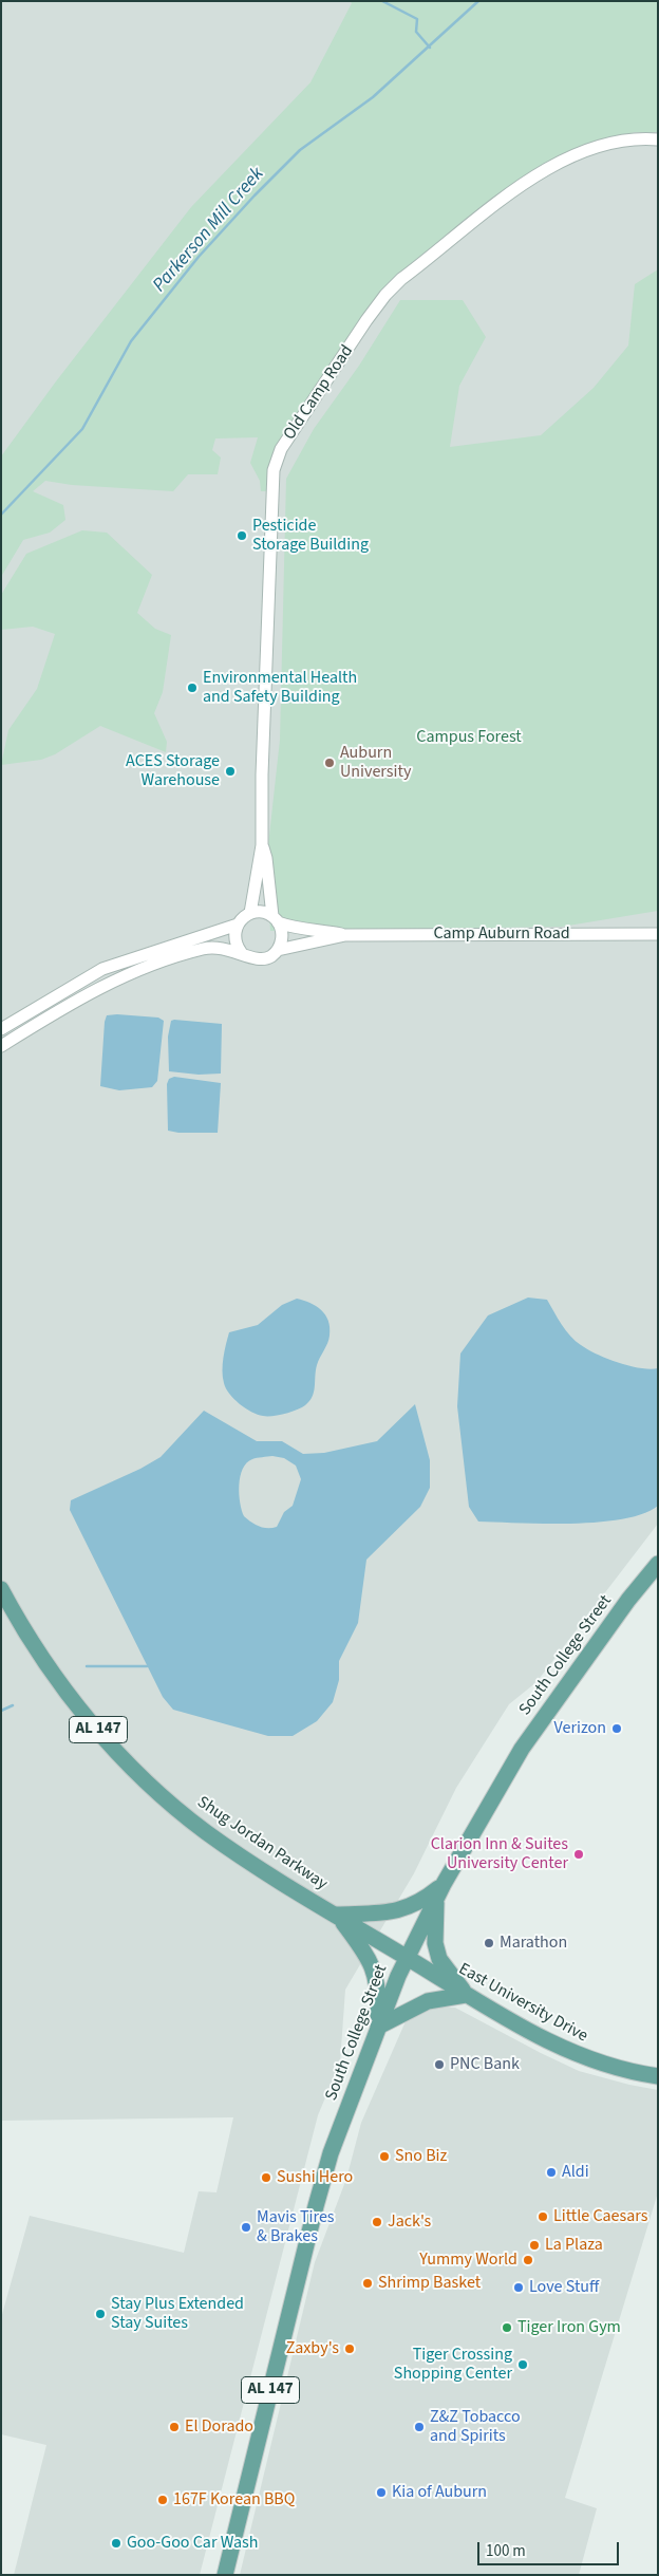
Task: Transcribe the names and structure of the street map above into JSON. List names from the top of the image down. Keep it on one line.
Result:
{"streets":{"main road":["South College Street","AL 147","Shug Jordan Parkway","East University Drive"],"street":["Old Camp Road","Camp Auburn Road"]},"crossings":[["Old Camp Road","Camp Auburn Road"],["South College Street","Shug Jordan Parkway"],["South College Street","East University Drive"],["Shug Jordan Parkway","East University Drive"]],"water":["Parkerson Mill Creek"],"parks":["Campus Forest"],"places":["Pesticide Storage Building","Environmental Health and Safety Building","Auburn University","ACES Storage Warehouse","Verizon","Clarion Inn & Suites University Center","Marathon","PNC Bank","Sno Biz","Aldi","Sushi Hero","Little Caesars","Jack's","Mavis Tires & Brakes","La Plaza","Yummy World","Shrimp Basket","Love Stuff","Stay Plus Extended Stay Suites","Tiger Iron Gym","Zaxby's","Tiger Crossing Shopping Center","El Dorado","Z&Z Tobacco and Spirits","Kia of Auburn","167F Korean BBQ","Goo-Goo Car Wash"],"scale_bar":"100 m"}
